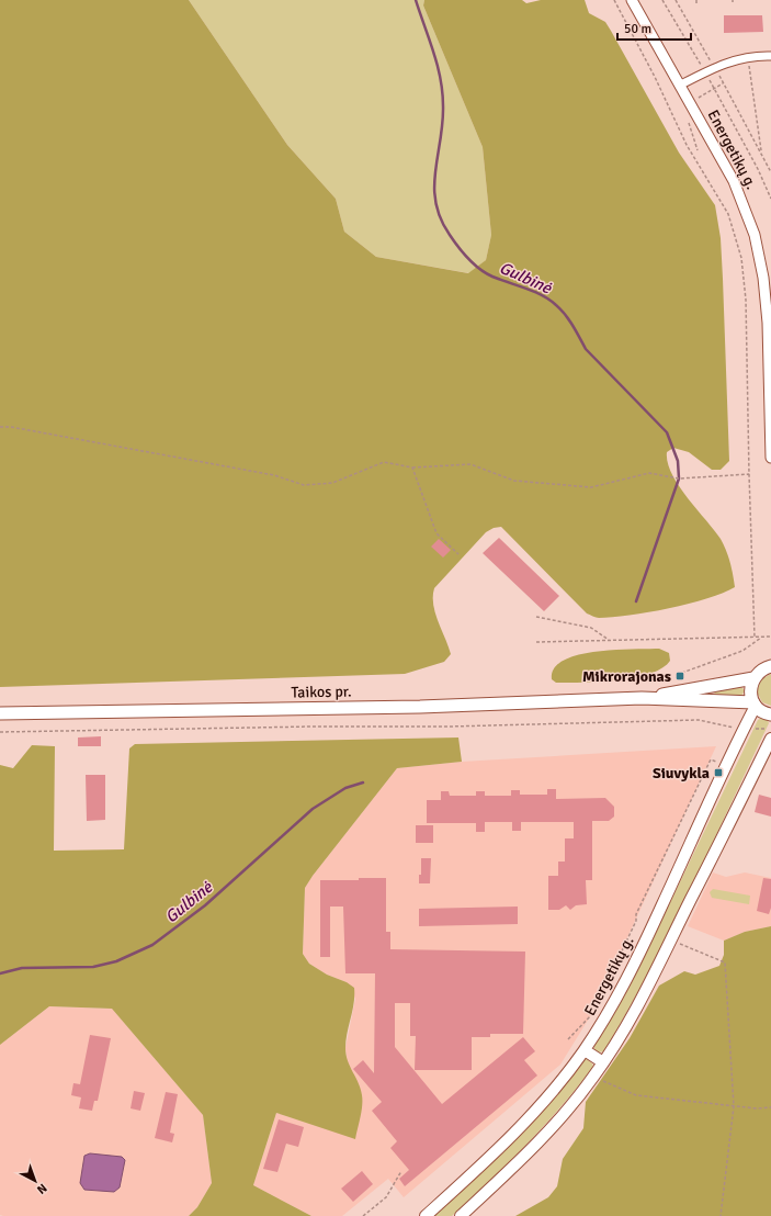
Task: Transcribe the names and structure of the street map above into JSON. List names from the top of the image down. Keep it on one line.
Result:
{"streets":{"main road":["Energetikų g.","Taikos pr."]},"crossings":[["Energetikų g.","Taikos pr."]],"water":["Gulbinė"],"places":{"transit":["Mikrorajonas","Siuvykla"]},"scale_bar":"50 m","north":"bottom right"}
